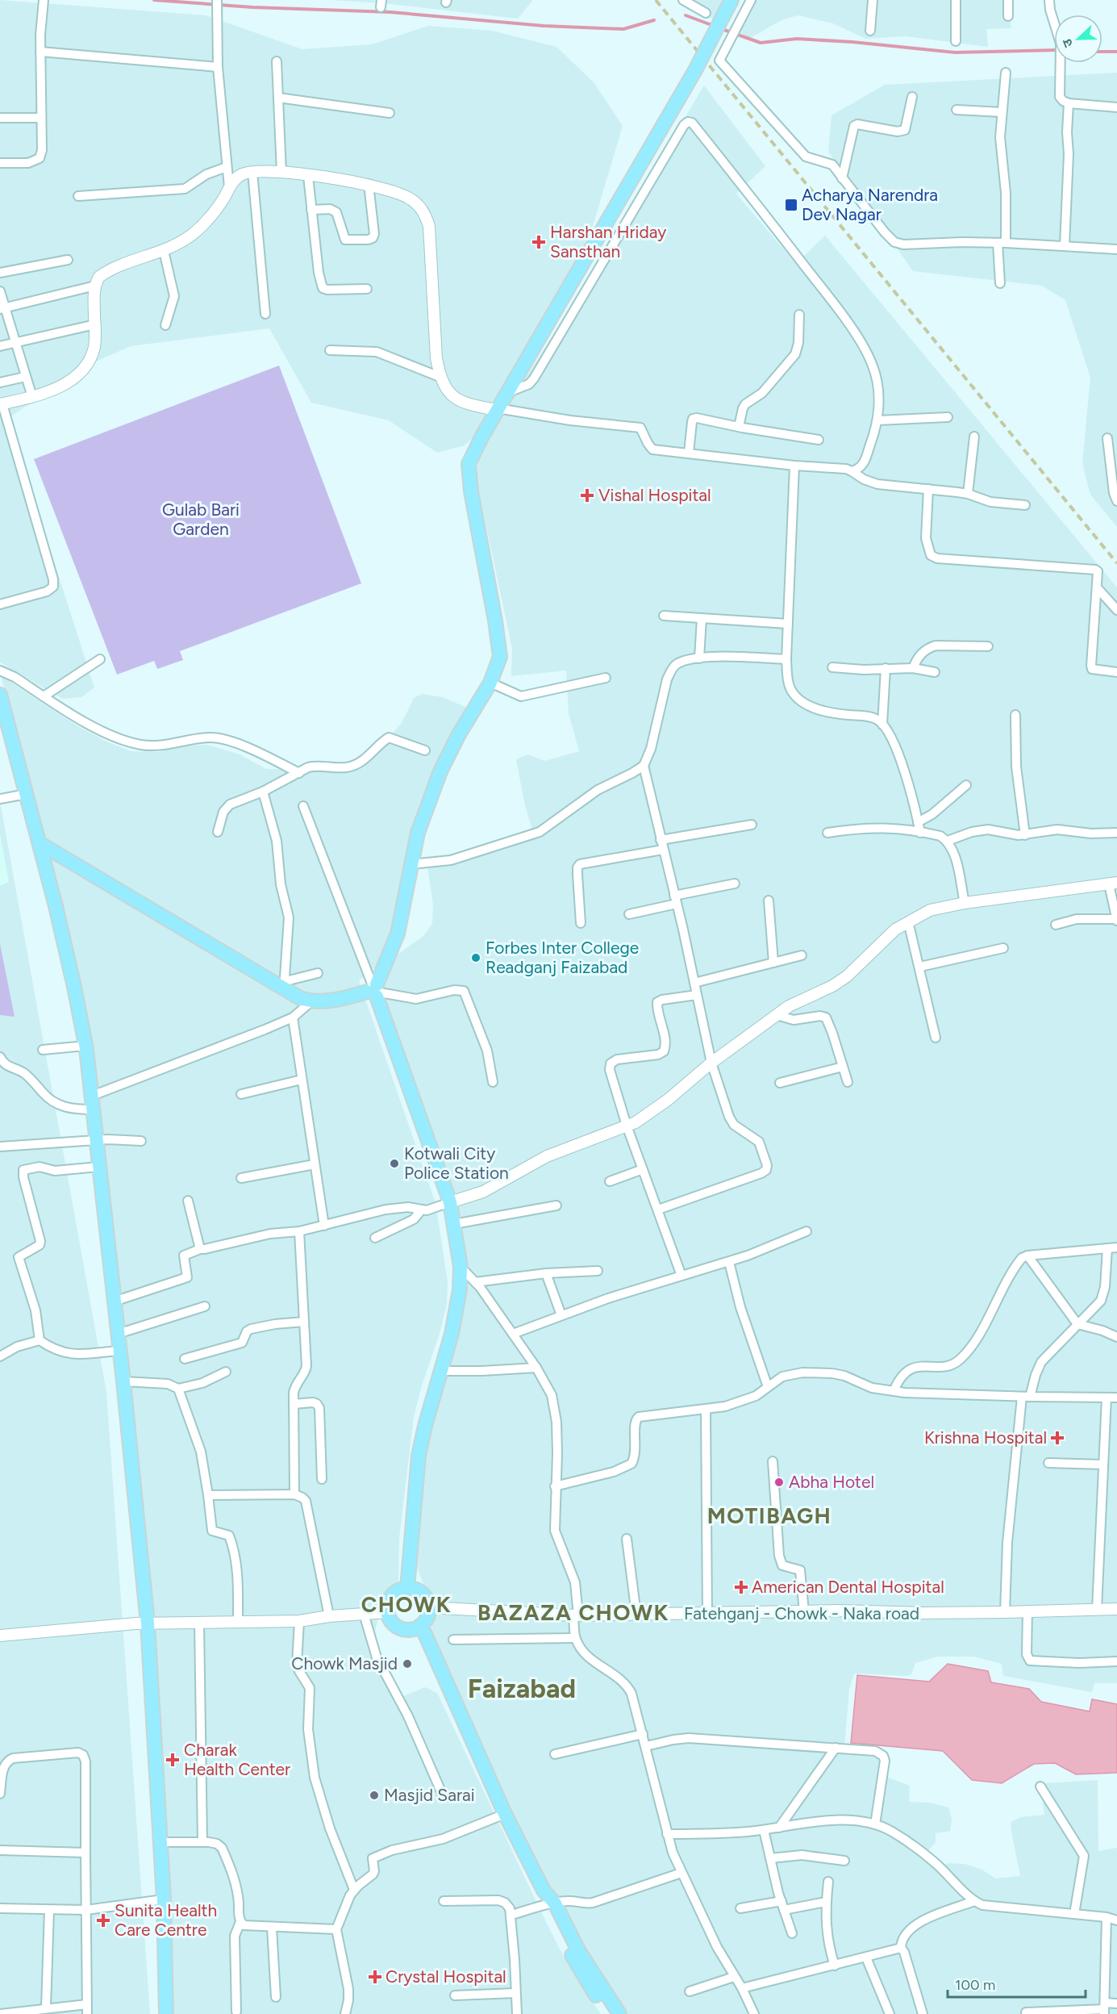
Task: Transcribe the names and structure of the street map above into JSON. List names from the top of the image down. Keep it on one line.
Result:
{"streets":{"street":["Fatehganj - Chowk - Naka road"]},"districts":["MOTIBAGH","CHOWK","BAZAZA CHOWK","Faizabad"],"parks":["Gulab Bari Garden"],"places":{"transit":["Acharya Narendra Dev Nagar"],"health":["Harshan Hriday Sansthan","Vishal Hospital","Krishna Hospital","American Dental Hospital","Charak Health Center","Sunita Health Care Centre","Crystal Hospital"],"other":["Forbes Inter College Readganj Faizabad","Kotwali City Police Station","Abha Hotel","Chowk Masjid","Masjid Sarai"]},"scale_bar":"100 m","north":"left"}
